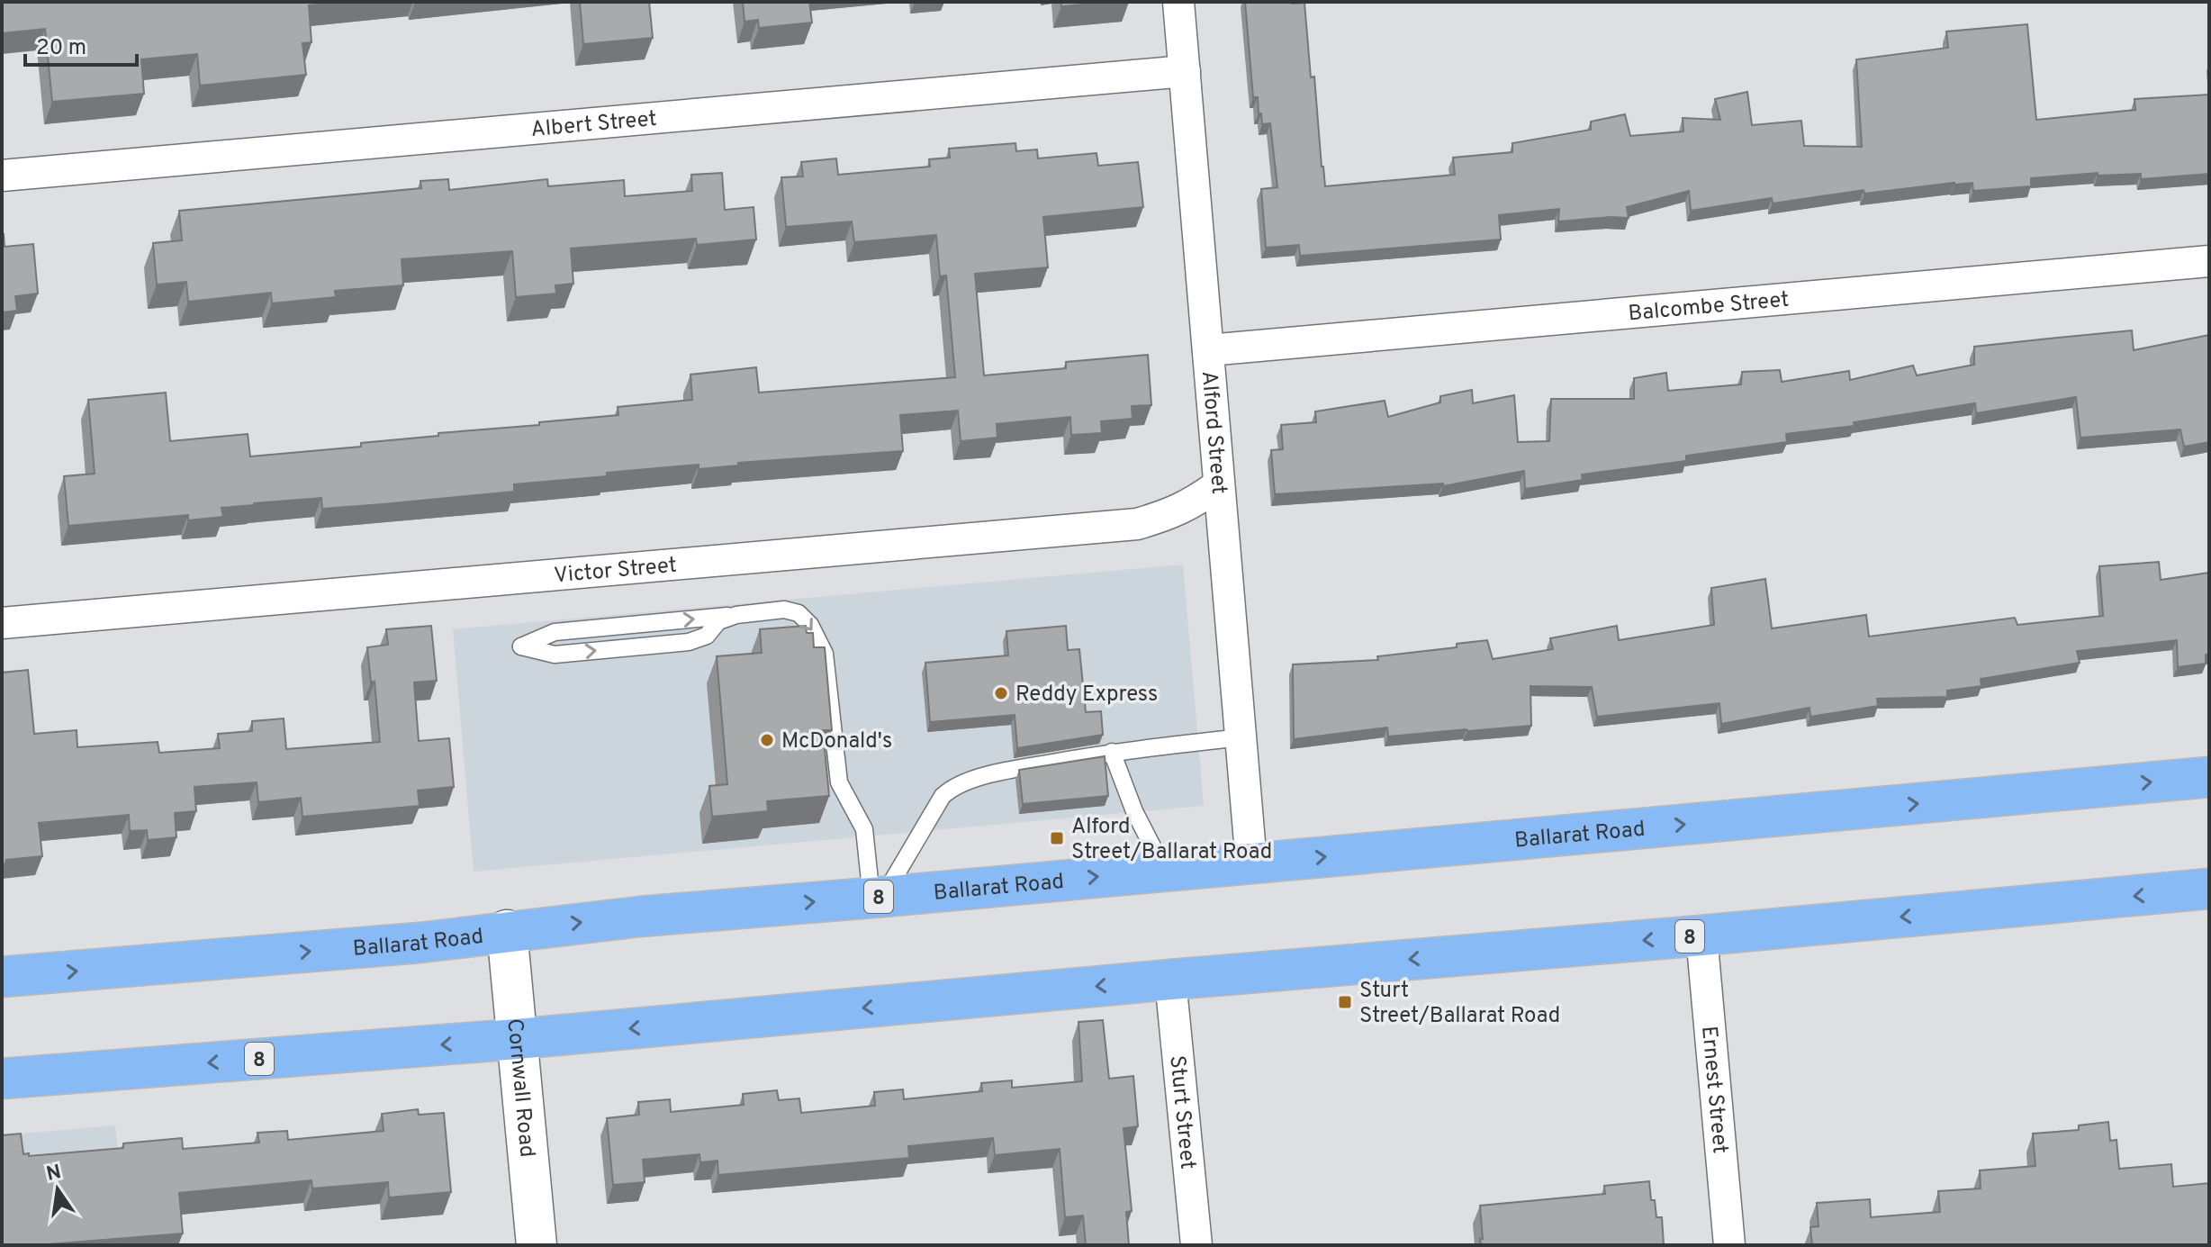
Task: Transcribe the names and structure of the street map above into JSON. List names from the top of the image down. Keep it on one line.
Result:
{"streets":{"highway":["Ballarat Road","8"],"street":["Albert Street","Balcombe Street","Alford Street","Victor Street","Cornwall Road","Ernest Street","Sturt Street"]},"crossings":[["Albert Street","Alford Street"],["Balcombe Street","Alford Street"],["Alford Street","Victor Street"],["Alford Street","Ballarat Road"],["Ballarat Road","Cornwall Road"],["8","Cornwall Road"],["8","Ernest Street"],["8","Sturt Street"]],"places":{"other":["Reddy Express","McDonald's"],"transit":["Alford Street/Ballarat Road","Sturt Street/Ballarat Road"]},"scale_bar":"20 m","north":"top"}
